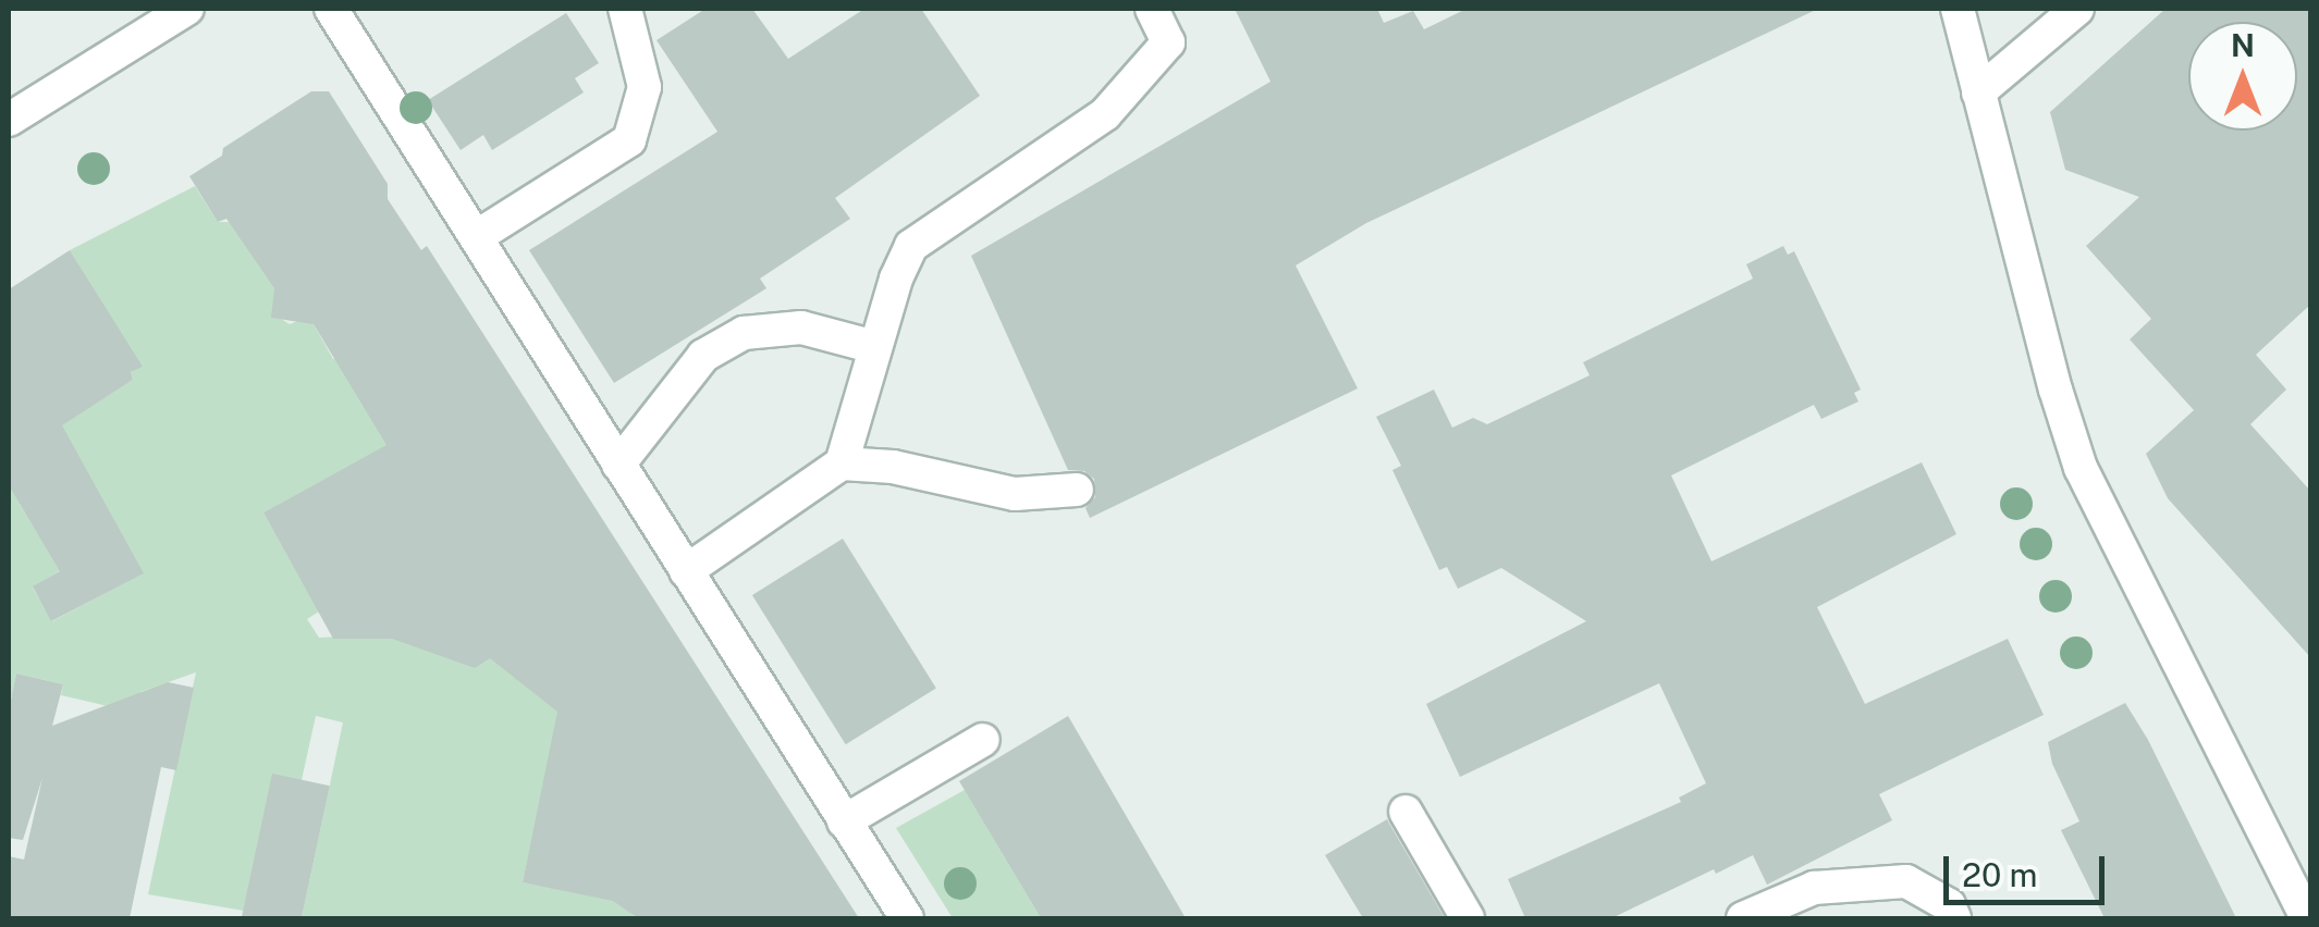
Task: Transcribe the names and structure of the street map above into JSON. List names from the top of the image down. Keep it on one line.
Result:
{"scale_bar":"20 m","north":"top"}
